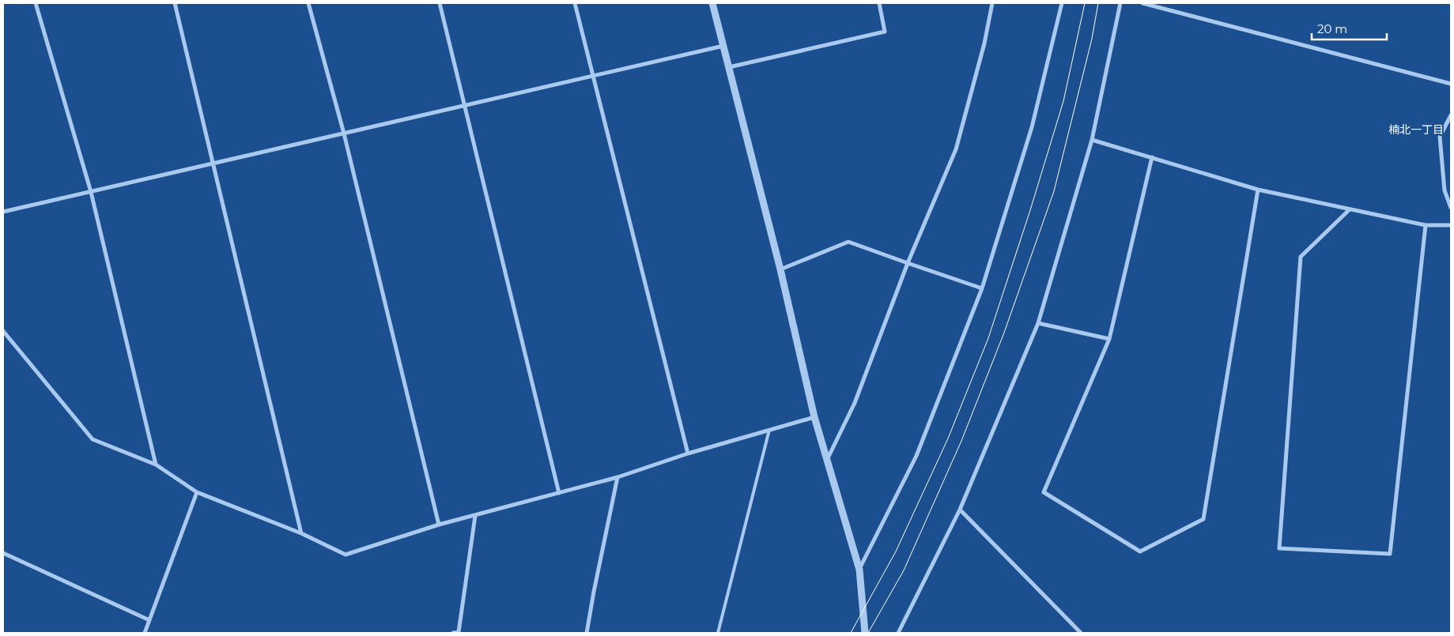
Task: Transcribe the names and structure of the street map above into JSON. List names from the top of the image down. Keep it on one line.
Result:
{"districts":["楠北一丁目"],"scale_bar":"20 m"}
